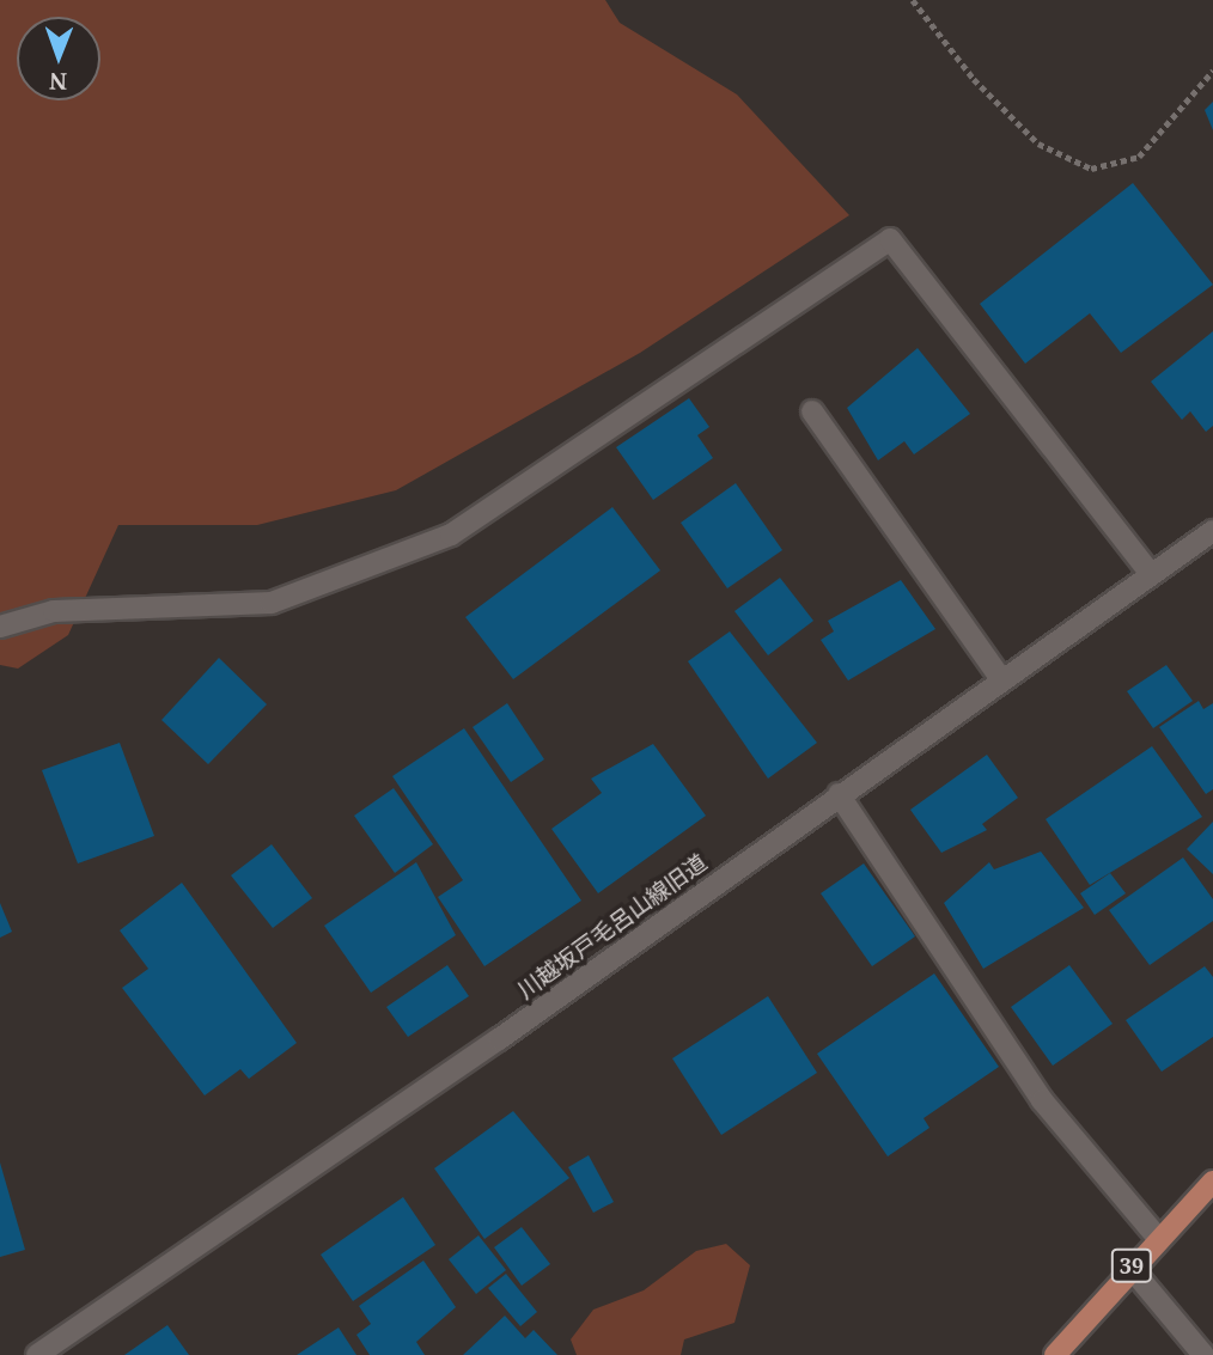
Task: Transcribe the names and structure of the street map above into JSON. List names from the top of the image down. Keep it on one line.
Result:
{"streets":{"main road":["39"],"street":["川越坂戸毛呂山線旧道"]},"north":"bottom"}
